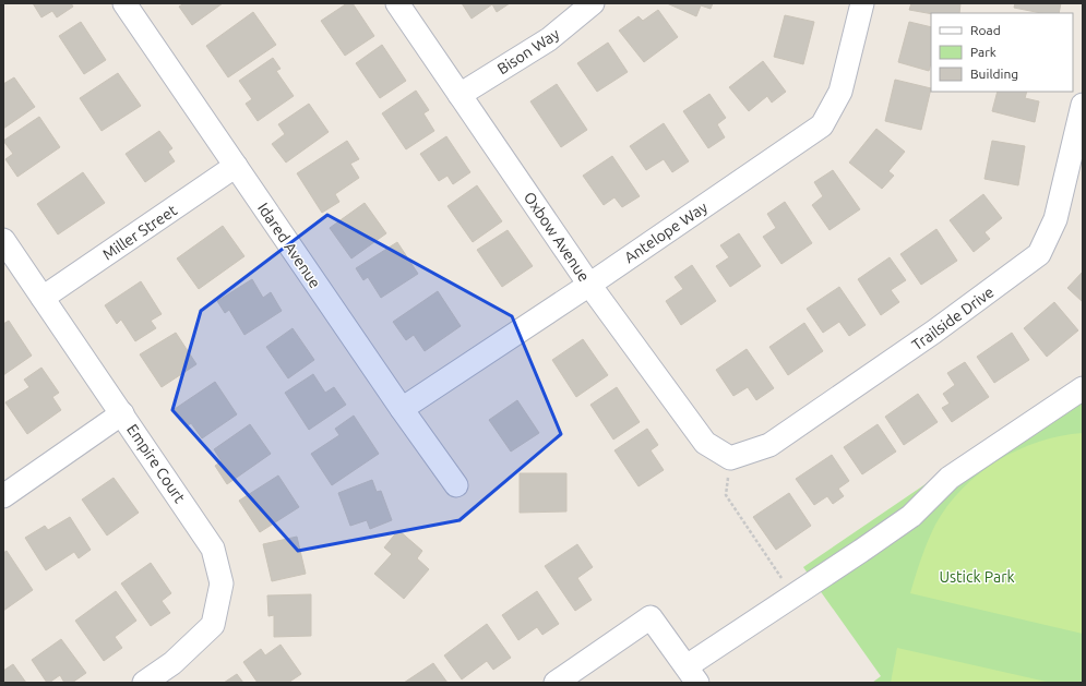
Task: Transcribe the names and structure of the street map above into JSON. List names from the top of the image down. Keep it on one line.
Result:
{"streets":{"street":["Bison Way","Miller Street","Antelope Way","Oxbow Avenue","Idared Avenue","Trailside Drive","Empire Court"]},"crossings":[["Bison Way","Oxbow Avenue"],["Miller Street","Idared Avenue"],["Miller Street","Empire Court"],["Antelope Way","Oxbow Avenue"],["Antelope Way","Idared Avenue"],["Oxbow Avenue","Trailside Drive"]],"parks":["Ustick Park"],"legend":["Road","Park","Building"]}
